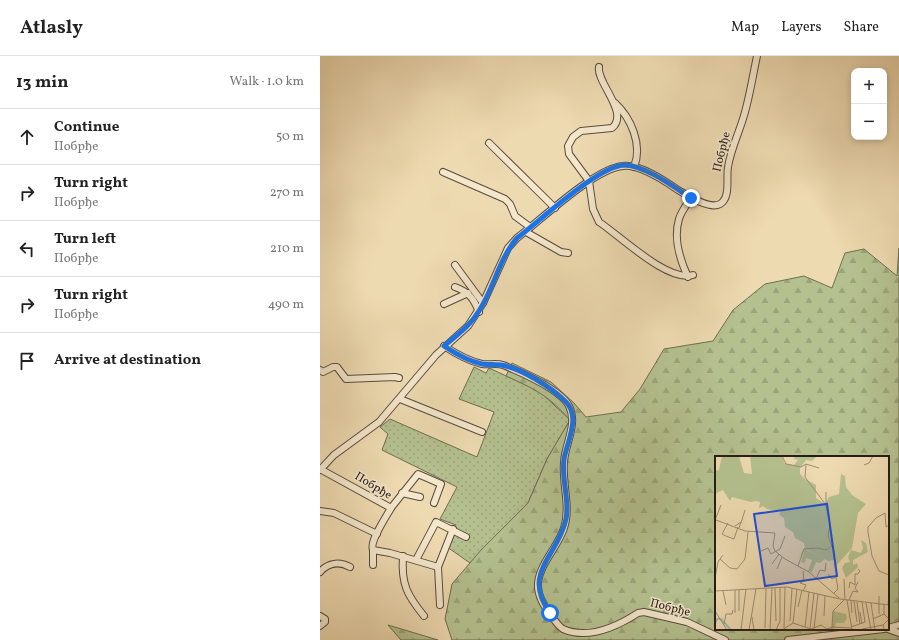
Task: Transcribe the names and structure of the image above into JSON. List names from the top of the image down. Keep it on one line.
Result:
{"streets":{"street":["Побрђе"]},"page":{"header":"Atlasly","nav":["Map","Layers","Share"],"heading":["13 min","Walk · 1.0 km"],"map_buttons":["+","−"],"list":[["Continue","Побрђе","50 m"],["Turn right","Побрђе","270 m"],["Turn left","Побрђе","210 m"],["Turn right","Побрђе","490 m"],"Arrive at destination"]}}
